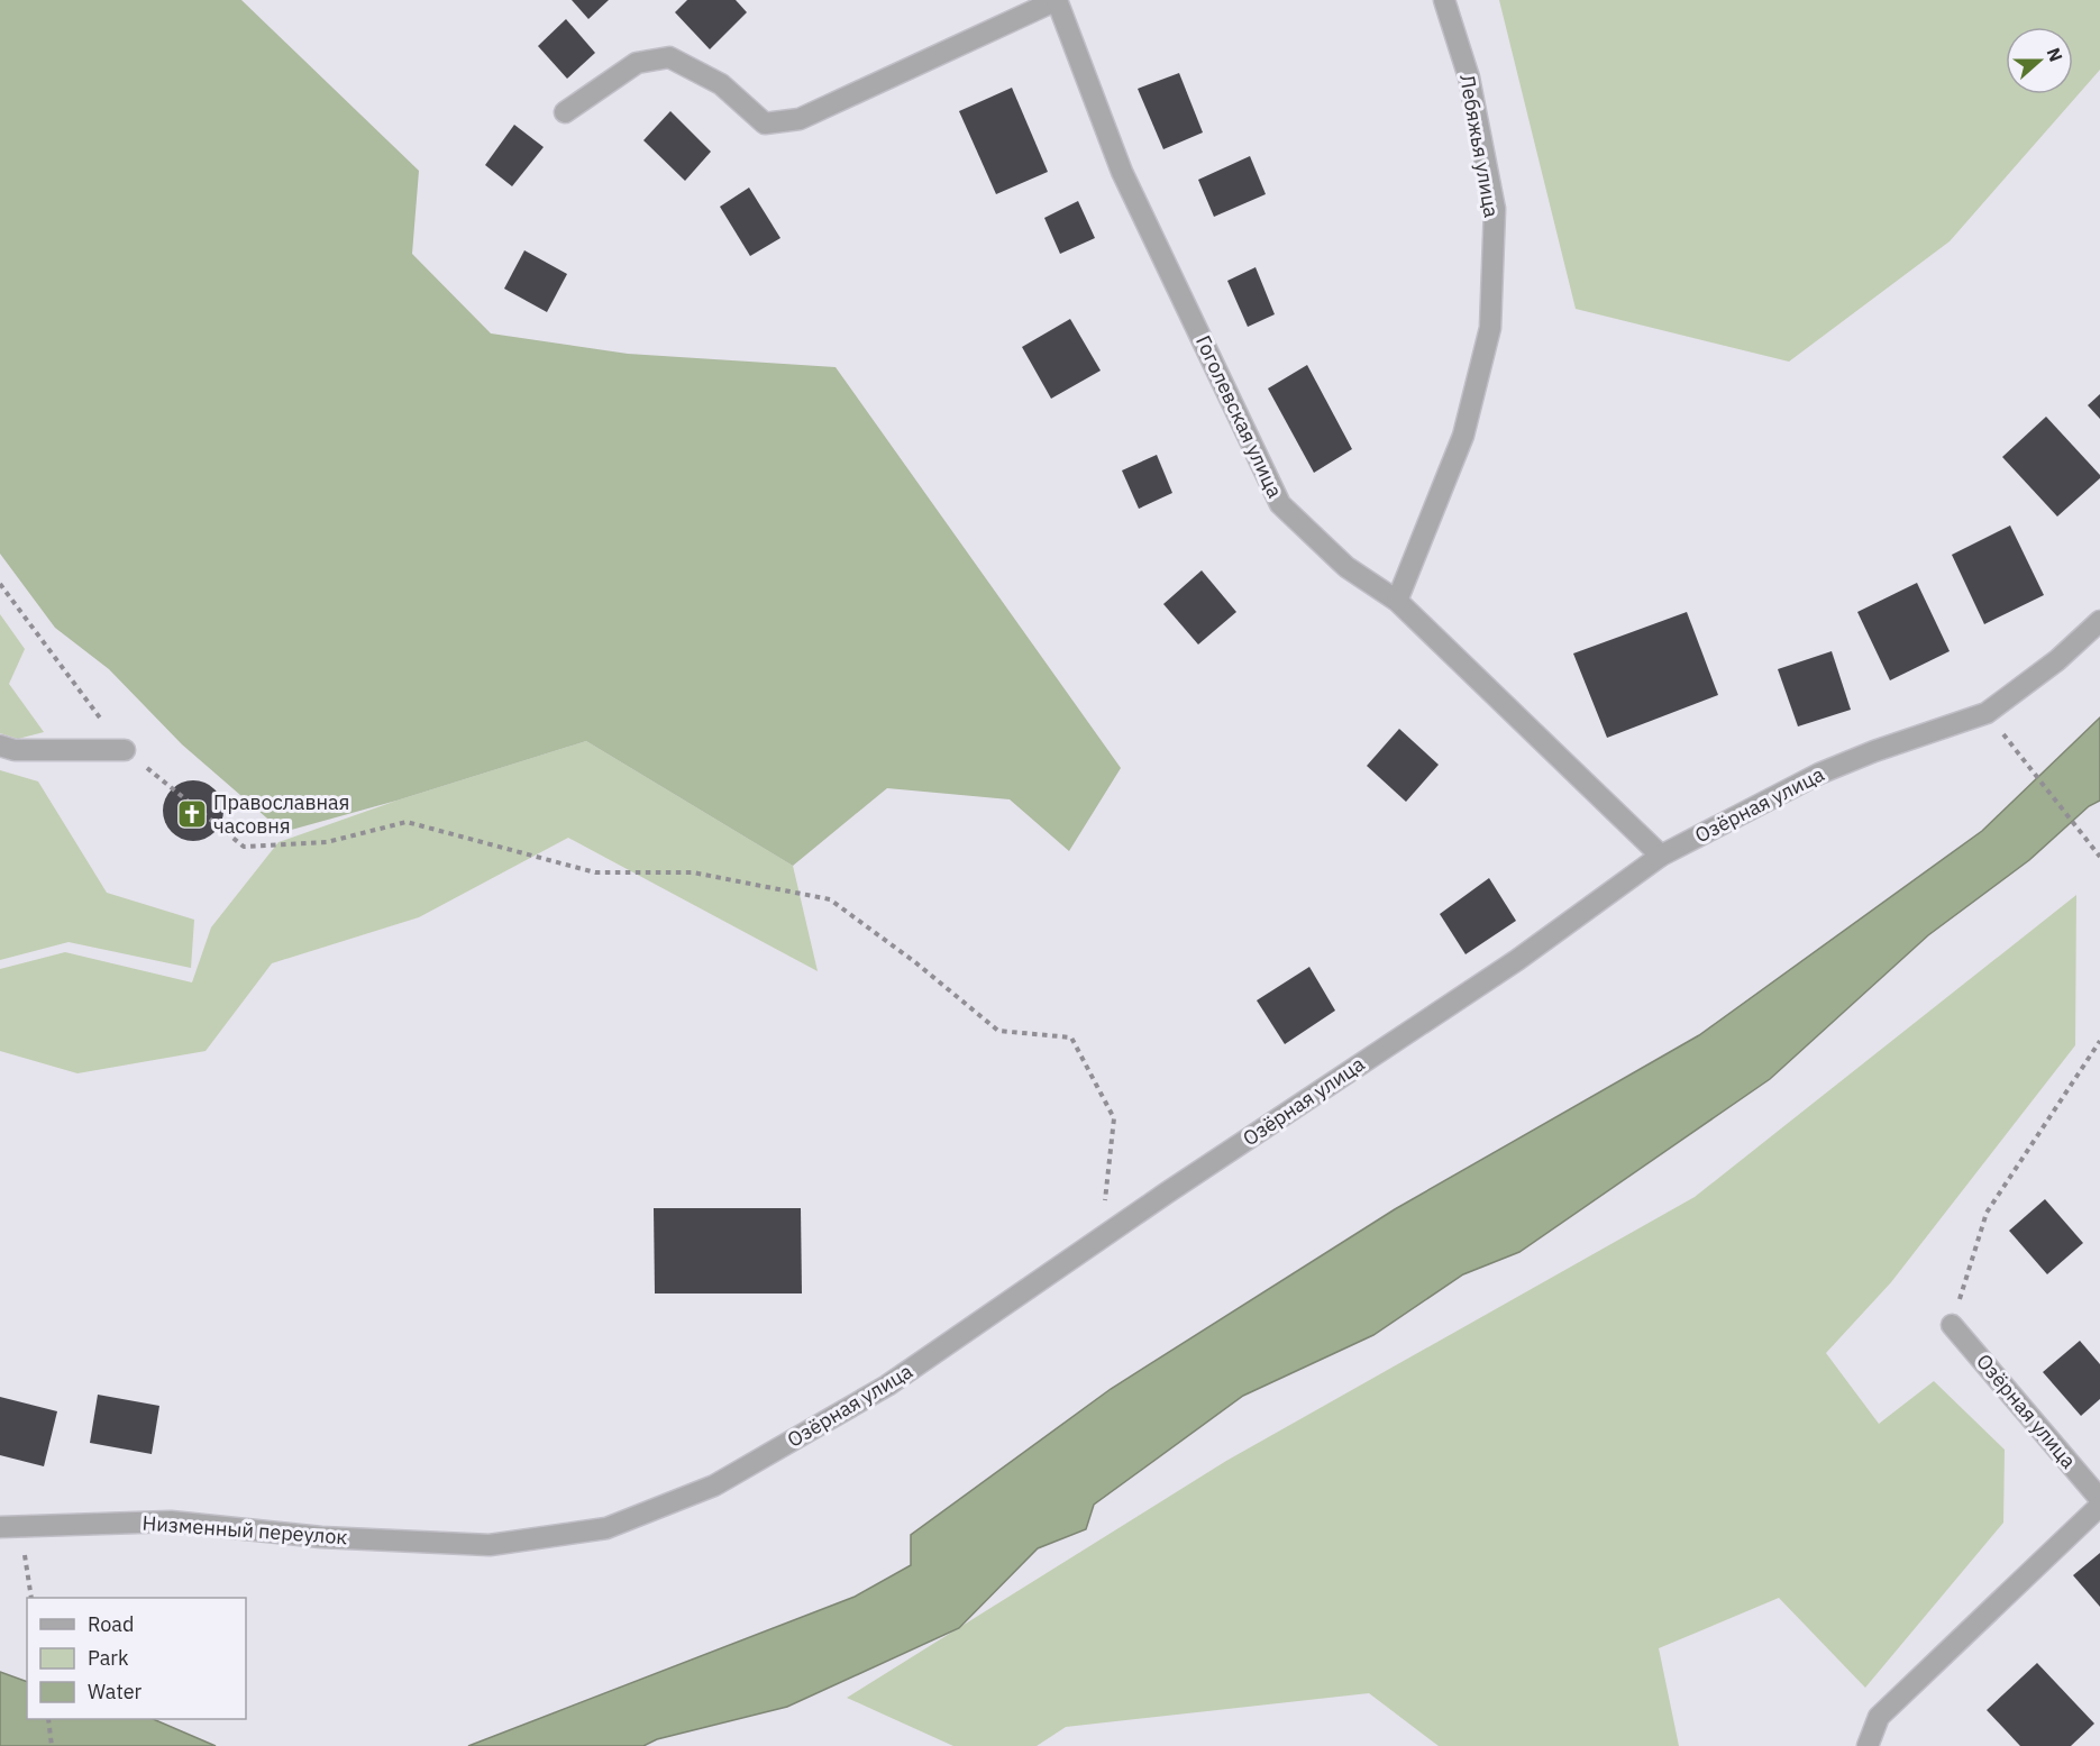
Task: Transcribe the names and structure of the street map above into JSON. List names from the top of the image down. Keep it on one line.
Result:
{"streets":{"street":["Лебяжья улица","Гоголевская улица","Озёрная улица","Низменный переулок"]},"crossings":[["Лебяжья улица","Гоголевская улица"],["Гоголевская улица","Озёрная улица"],["Озёрная улица","Низменный переулок"]],"places":{"church":["Православная часовня"]},"legend":["Road","Park","Water"],"north":"right"}
